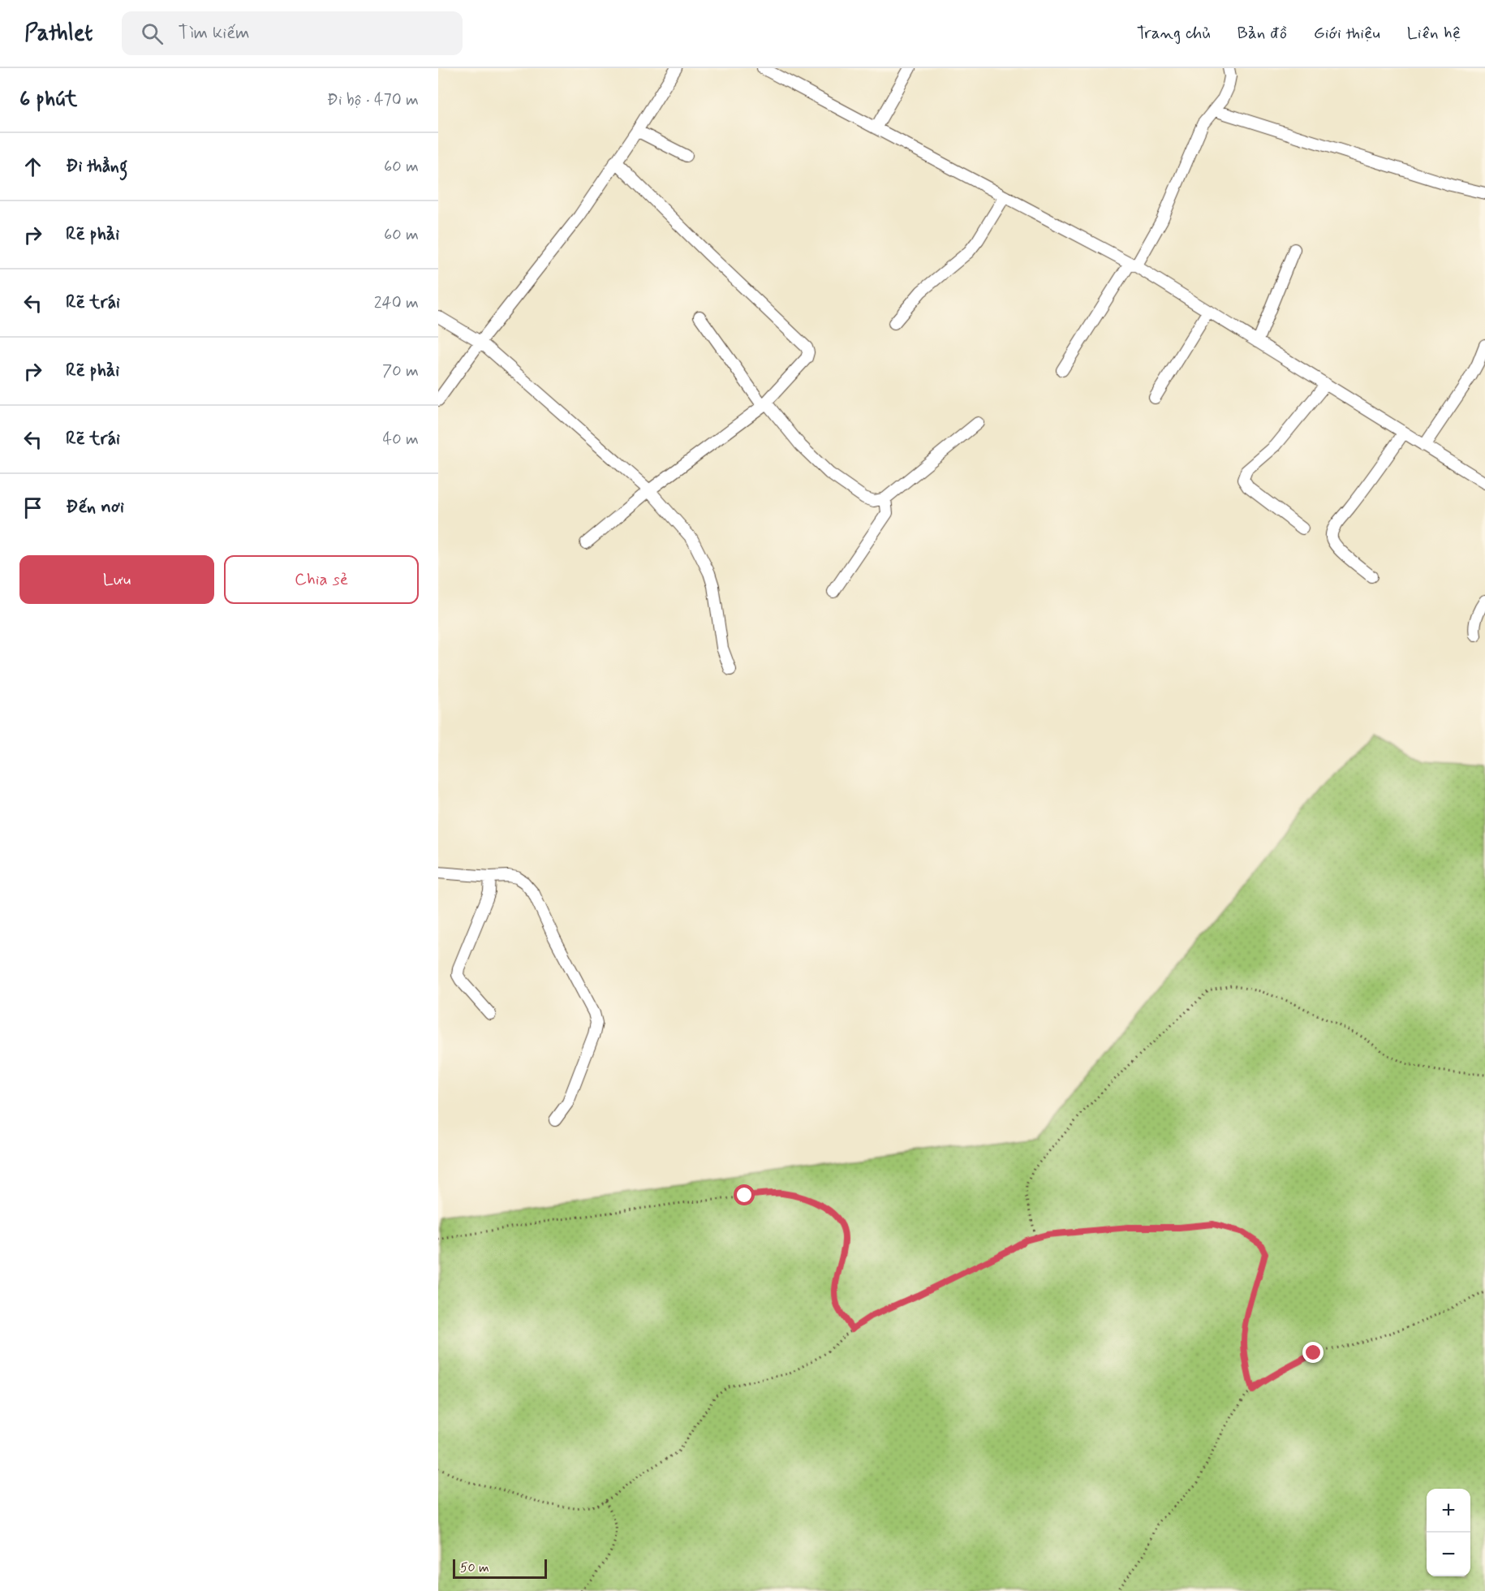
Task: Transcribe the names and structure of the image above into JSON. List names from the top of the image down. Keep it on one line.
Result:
{"scale_bar":"50 m","page":{"header":"Pathlet","search":"Tìm kiếm","nav":["Trang chủ","Bản đồ","Giới thiệu","Liên hệ"],"heading":["6 phút","Đi bộ · 470 m"],"list":[["Đi thẳng","60 m"],["Rẽ phải","60 m"],["Rẽ trái","240 m"],["Rẽ phải","70 m"],["Rẽ trái","40 m"],"Đến nơi"],"buttons":["Lưu","Chia sẻ"],"map_buttons":["+","−"],"scale":"50 m"}}
